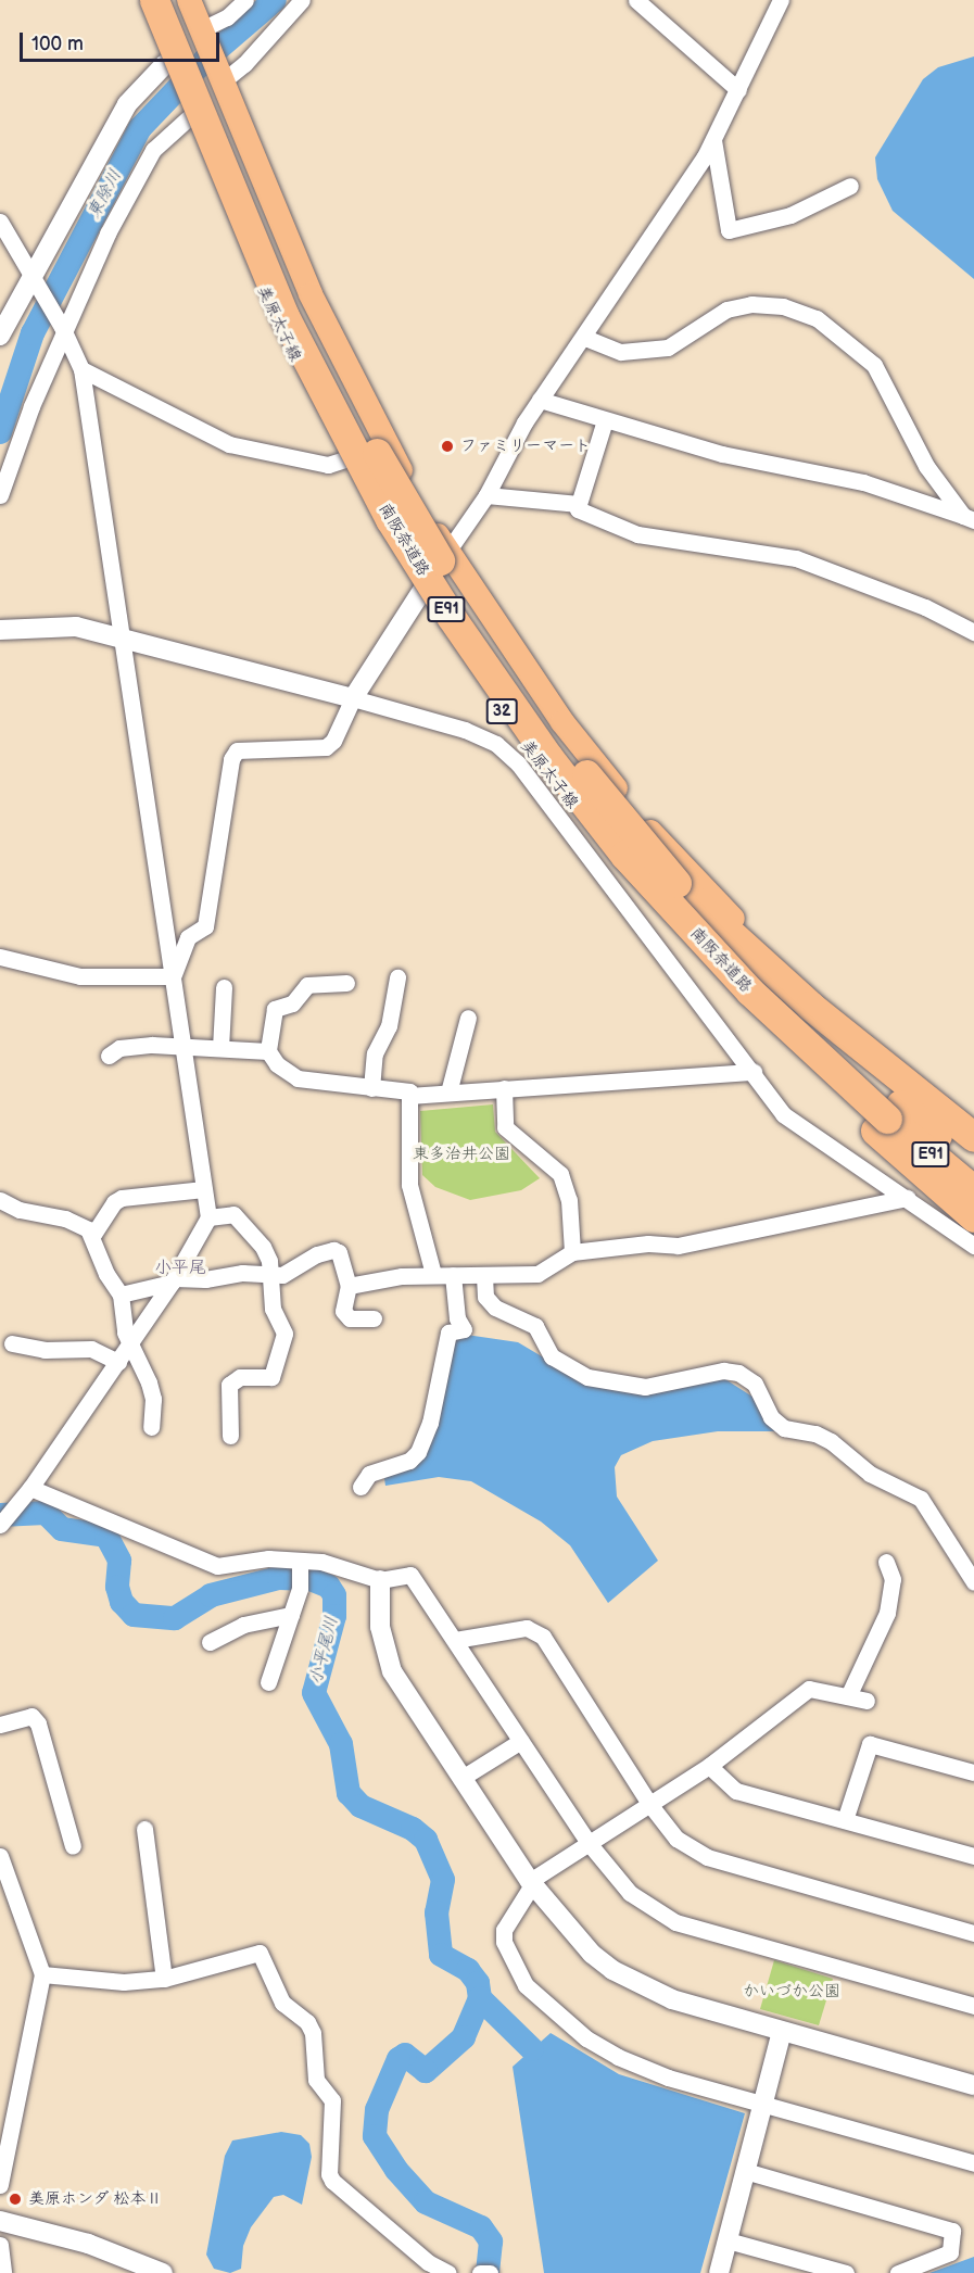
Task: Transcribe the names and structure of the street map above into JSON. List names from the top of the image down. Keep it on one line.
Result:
{"streets":{"highway":["南阪奈道路","E91"],"main road":["美原太子線","32"]},"districts":["小平尾"],"water":["東除川","小平尾川"],"parks":["東多治井公園","かいづか公園"],"places":["ファミリーマート","美原ホンダ 松本Ⅱ"],"scale_bar":"100 m"}
